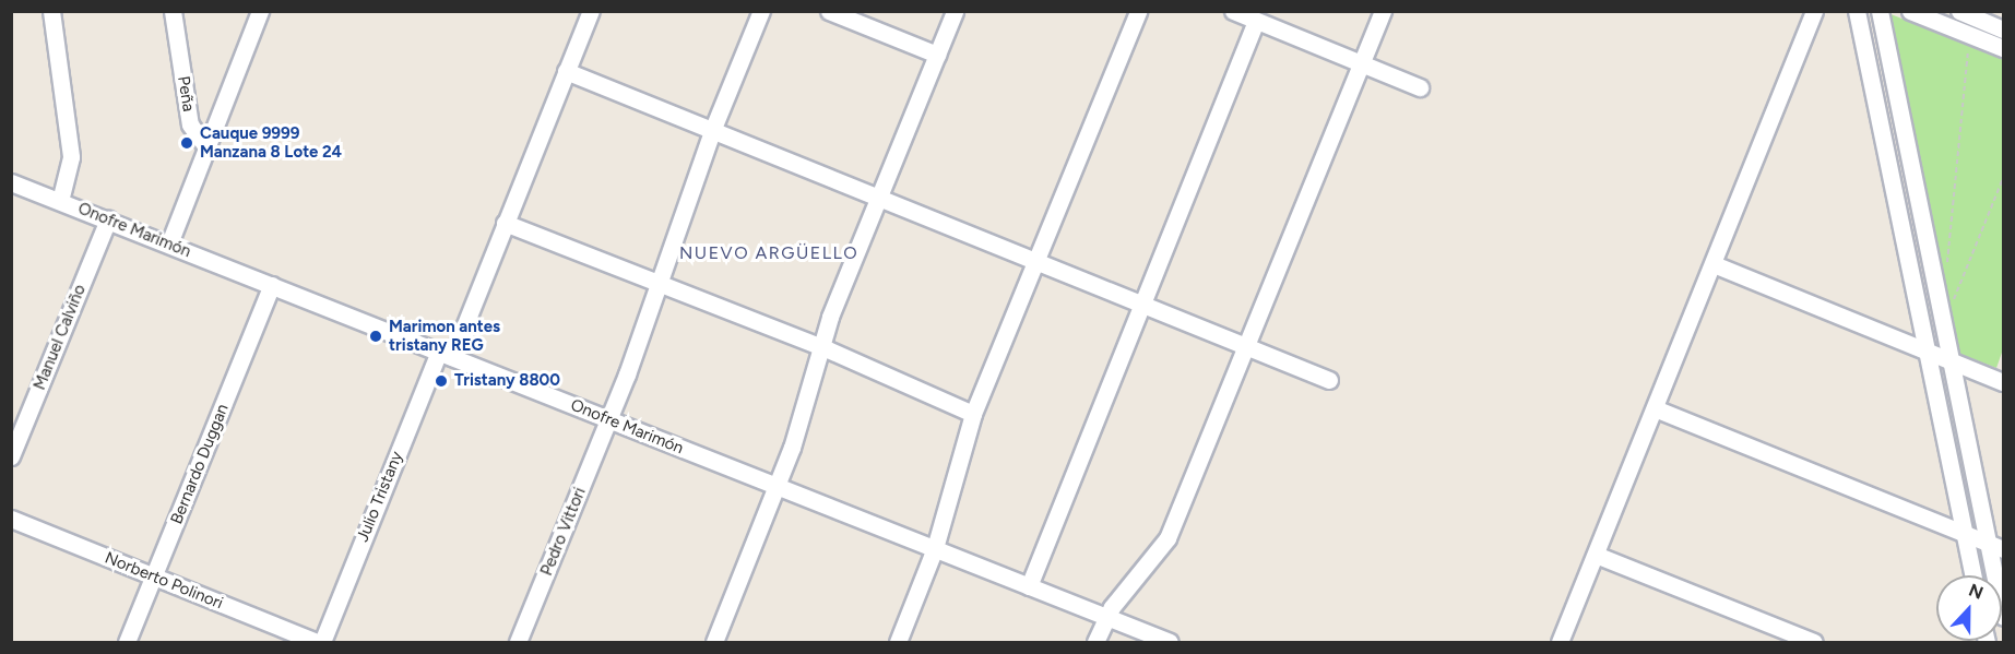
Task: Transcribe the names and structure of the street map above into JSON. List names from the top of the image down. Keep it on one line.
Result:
{"streets":{"street":["Peña","Onofre Marimón","Manuel Calviño","Bernardo Duggan","Julio Tristany","Pedro Vittori","Norberto Polinori"]},"crossings":[["Onofre Marimón","Manuel Calviño"],["Onofre Marimón","Bernardo Duggan"],["Onofre Marimón","Julio Tristany"],["Onofre Marimón","Pedro Vittori"],["Bernardo Duggan","Norberto Polinori"]],"districts":["NUEVO ARGÜELLO"],"places":["Cauque 9999 Manzana 8 Lote 24","Marimon antes tristany REG","Tristany 8800"],"north":"top"}
